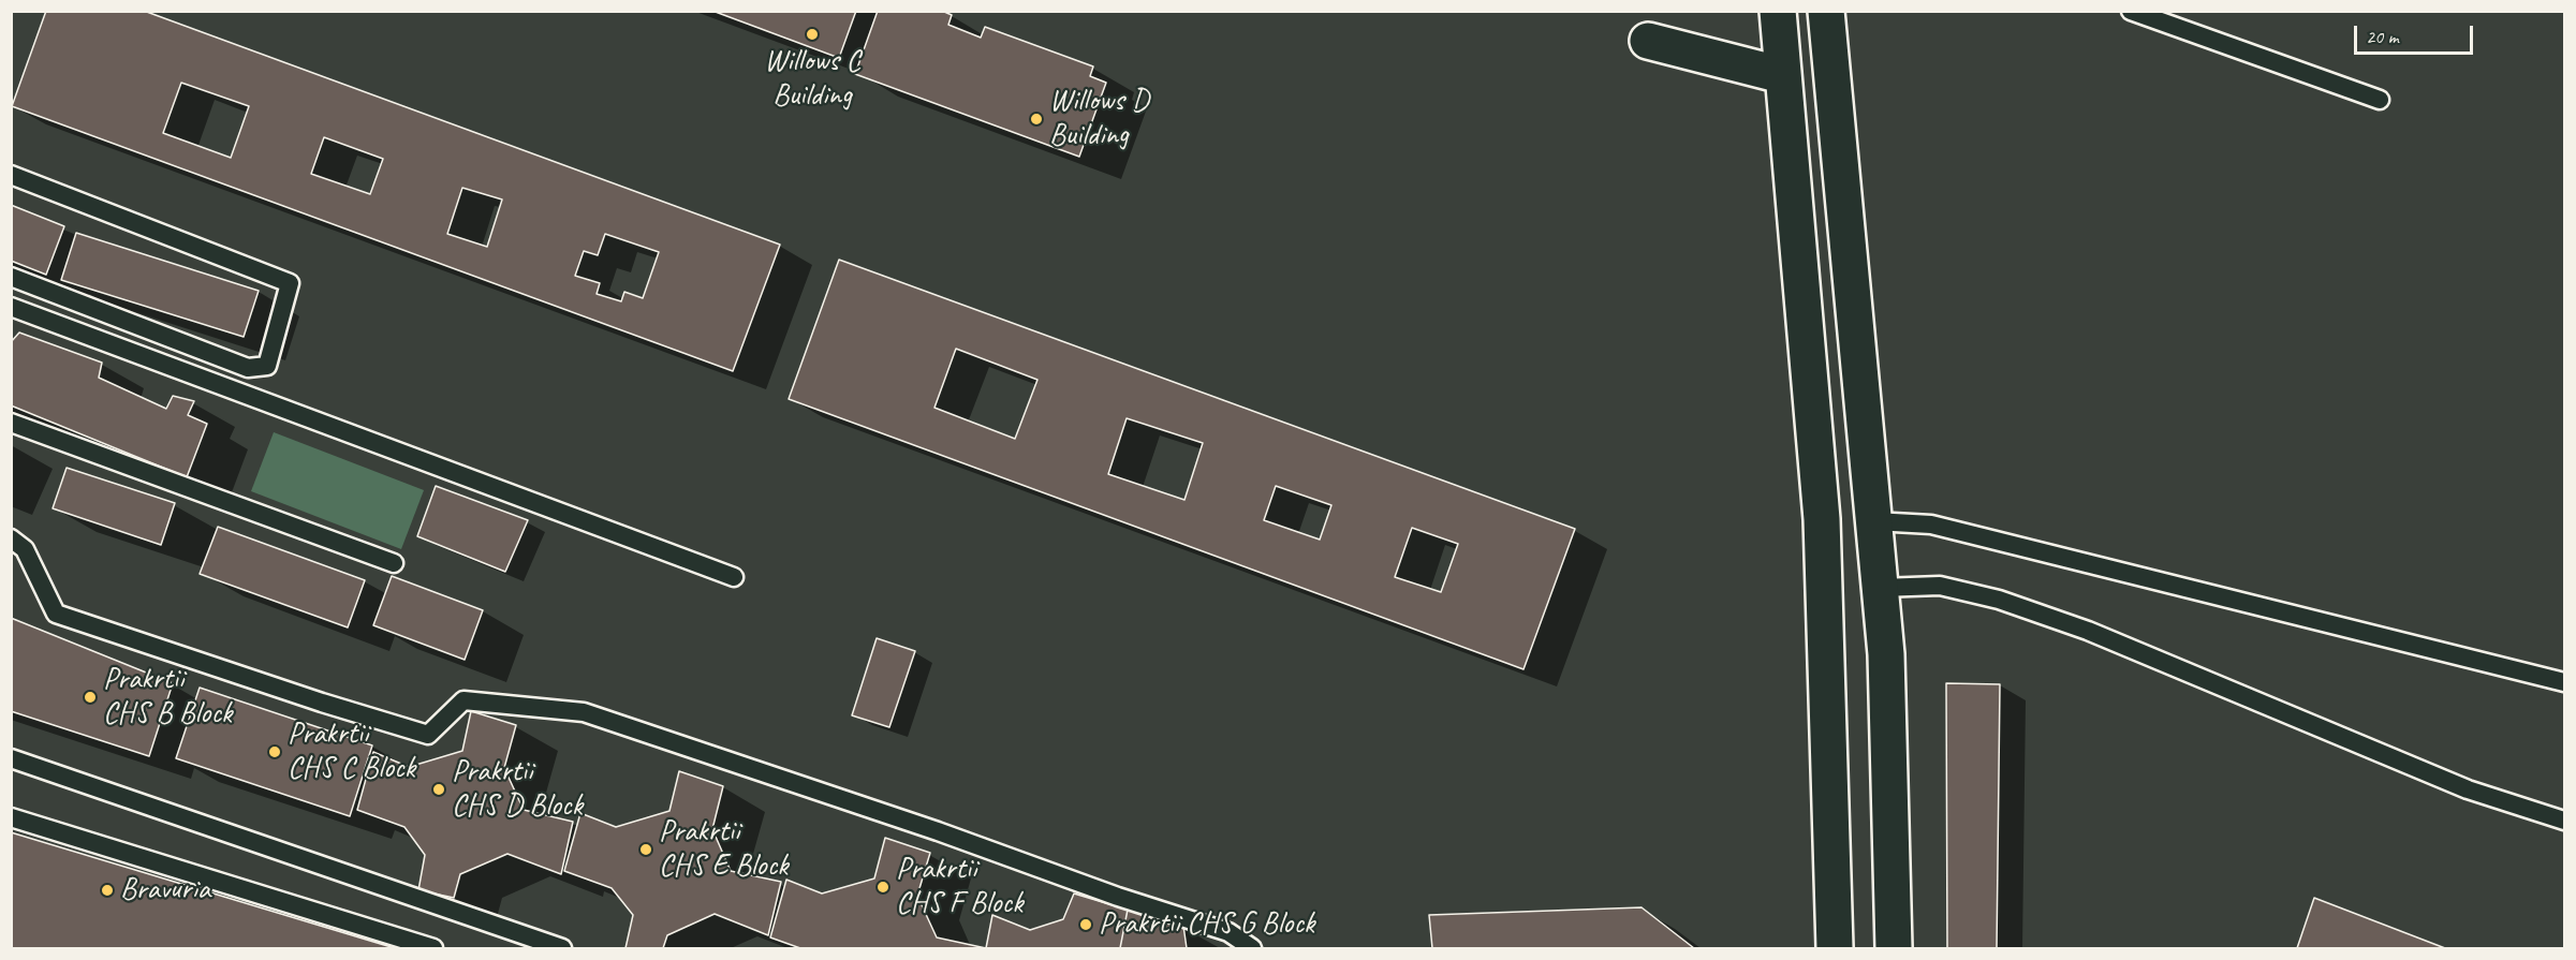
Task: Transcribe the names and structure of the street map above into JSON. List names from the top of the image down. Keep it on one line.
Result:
{"places":["Willows C Building","Willows D Building","Prakrtii CHS B Block","Prakrtii CHS C Block","Prakrtii CHS D Block","Prakrtii CHS E Block","Prakrtii CHS F Block","Bravuria","Prakrtii CHS G Block"],"scale_bar":"20 m"}
